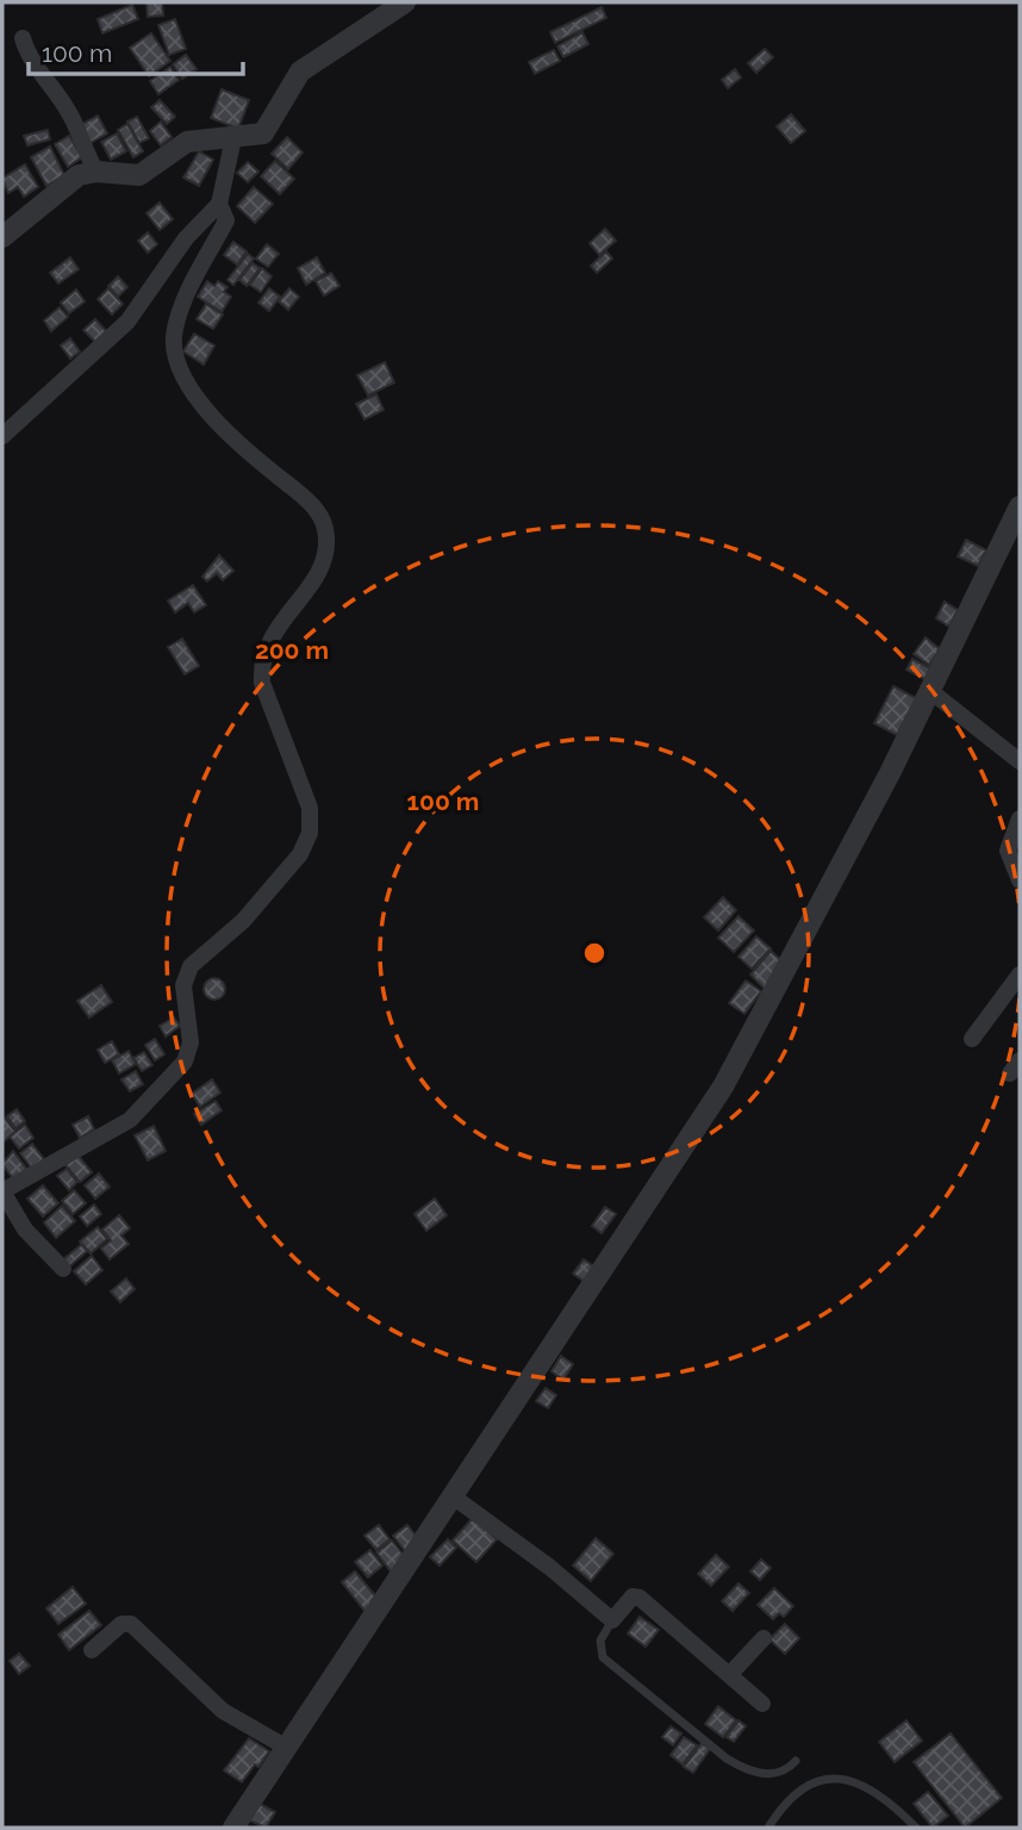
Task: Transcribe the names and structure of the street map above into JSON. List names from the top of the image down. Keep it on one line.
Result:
{"scale_bar":"100 m","rings":["200 m","100 m"]}
